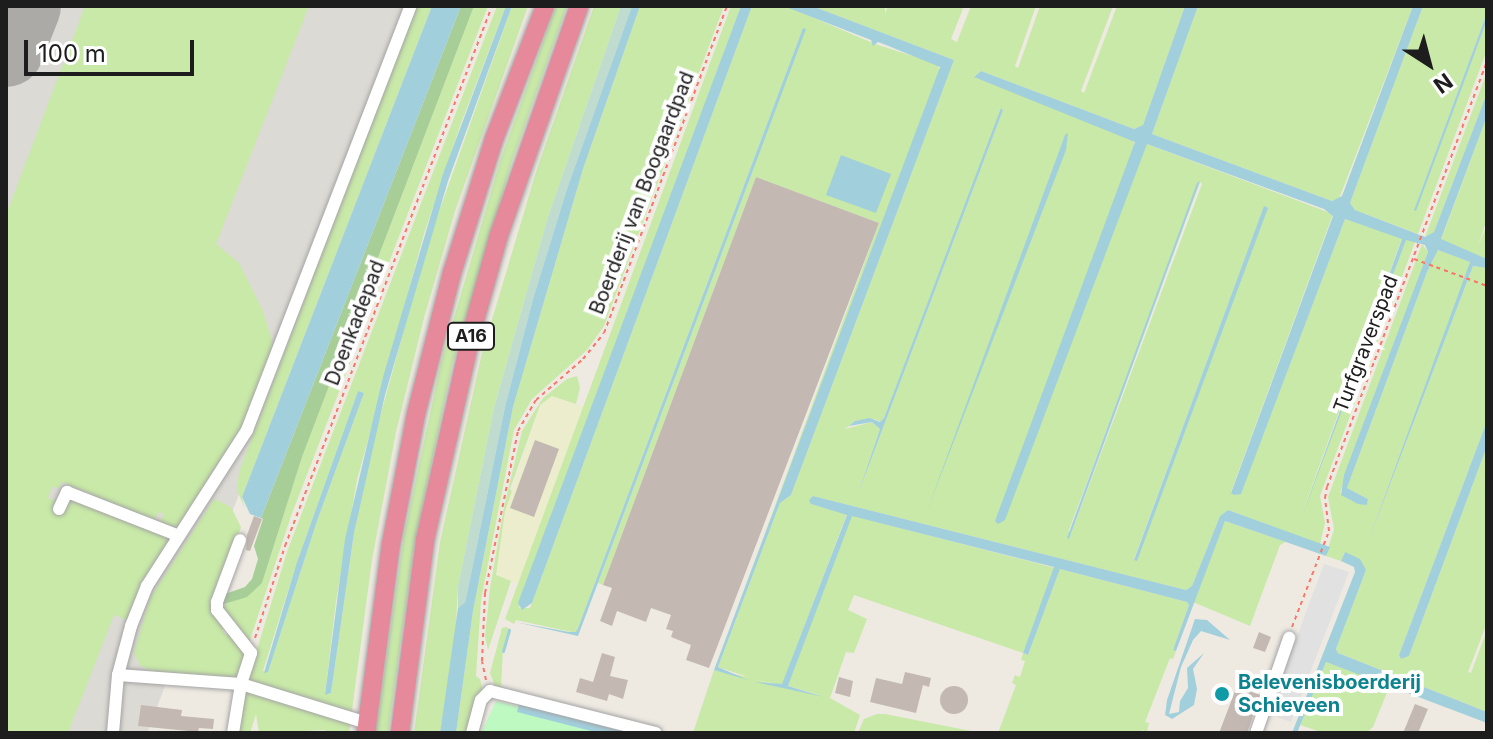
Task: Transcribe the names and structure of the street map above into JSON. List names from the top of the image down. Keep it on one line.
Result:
{"streets":{"highway":["A16"],"path":["Boerderij van Boogaardpad","Doenkadepad","Turfgraverspad"]},"places":["Belevenisboerderij Schieveen"],"scale_bar":"100 m","north":"bottom right"}
